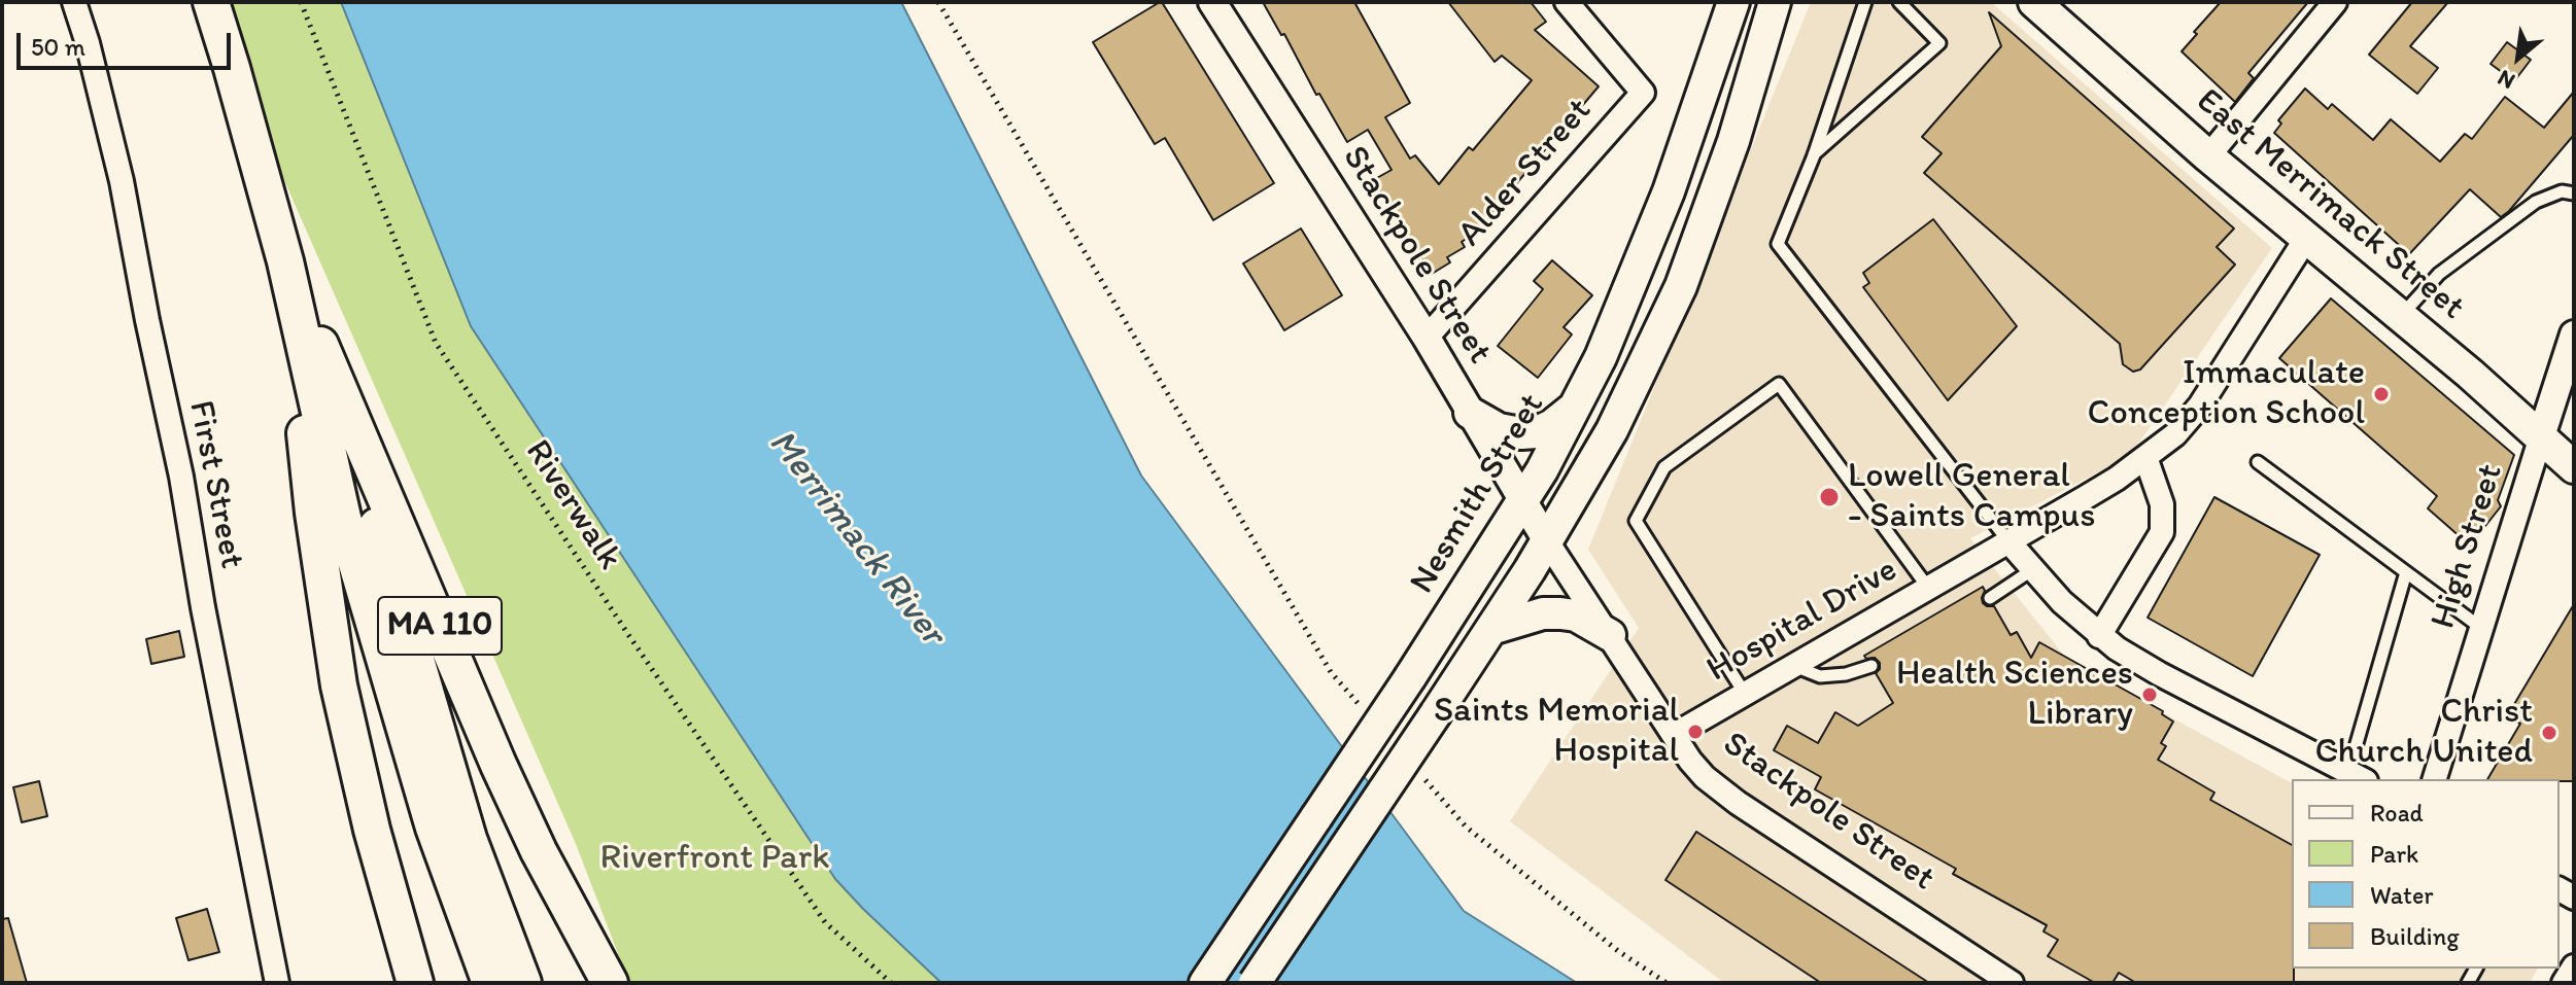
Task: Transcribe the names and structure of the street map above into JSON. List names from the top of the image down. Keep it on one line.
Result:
{"streets":{"main road":["East Merrimack Street","Nesmith Street","MA 110"],"street":["Alder Street","Stackpole Street","First Street","High Street","Hospital Drive"],"path":["Riverwalk"]},"crossings":[["Alder Street","Stackpole Street"],["East Merrimack Street","High Street"],["East Merrimack Street","Hospital Drive"],["Stackpole Street","Nesmith Street"],["Stackpole Street","Hospital Drive"]],"water":["Merrimack River"],"parks":["Riverfront Park"],"places":["Immaculate Conception School","Lowell General - Saints Campus","Health Sciences Library","Saints Memorial Hospital","Christ Church United"],"legend":["Road","Park","Water","Building"],"scale_bar":"50 m","north":"bottom left"}
